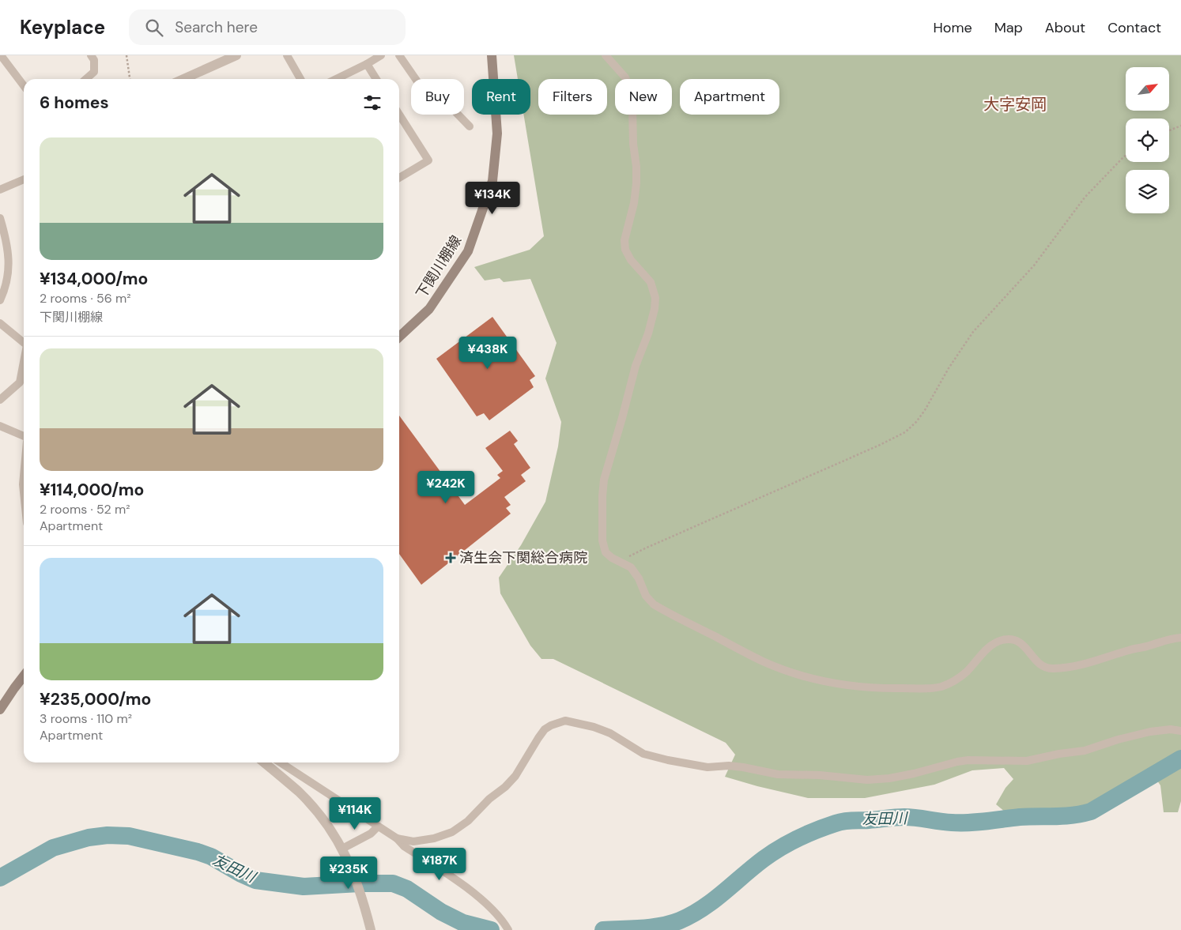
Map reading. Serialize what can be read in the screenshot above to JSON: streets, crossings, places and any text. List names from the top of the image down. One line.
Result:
{"streets":{"main road":["下関川棚線"]},"districts":["大字安岡"],"water":["友田川"],"places":{"health":["済生会下関総合病院"]},"north":"top right","page":{"header":"Keyplace","search":"Search here","nav":["Home","Map","About","Contact"],"chip":["Buy","Rent","Filters","New","Apartment"],"heading":"6 homes","list":[{"name":"¥134,000/mo","note":"2 rooms · 56 m² · 下関川棚線"},{"name":"¥114,000/mo","note":"2 rooms · 52 m² · Apartment"},{"name":"¥235,000/mo","note":"3 rooms · 110 m² · Apartment"}],"price":["¥134K","¥438K","¥242K","¥114K","¥187K","¥235K"]}}
